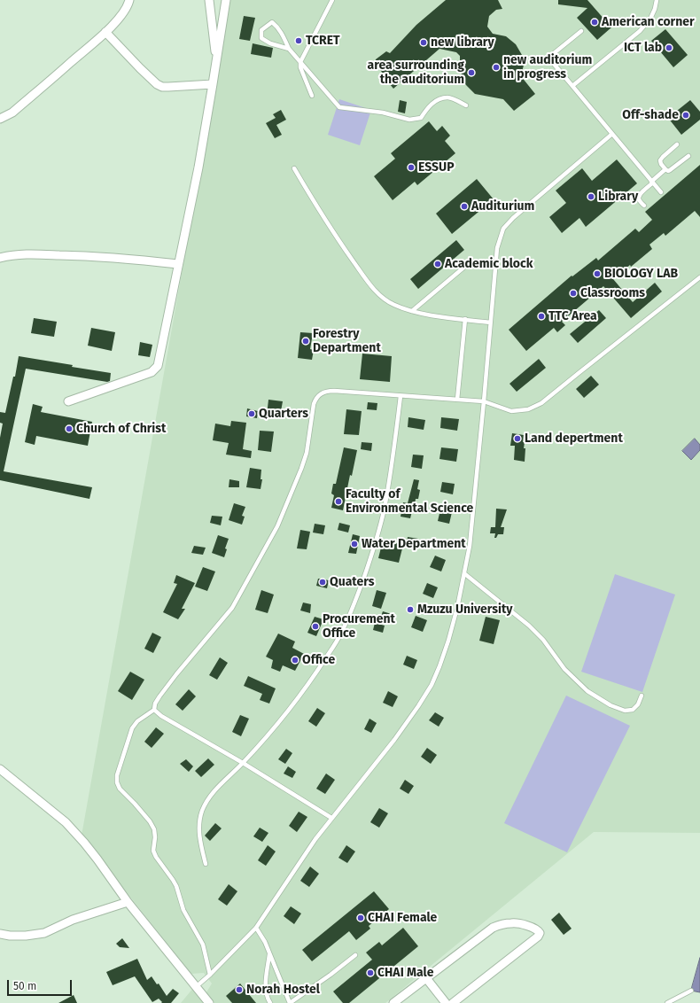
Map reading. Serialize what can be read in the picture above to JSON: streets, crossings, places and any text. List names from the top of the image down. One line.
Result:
{"places":["American corner","TCRET","new library","ICT lab","new auditorium in progress","area surrounding the auditorium","Off-shade","ESSUP","Library","Auditurium","Academic block","BIOLOGY LAB","Classrooms","TTC Area","Forestry Department","Quarters","Church of Christ","Land depertment","Faculty of Environmental Science","Water Department","Quaters","Mzuzu University","Procurement Office","Office","CHAI Female","CHAI Male","Norah Hostel"],"scale_bar":"50 m"}
